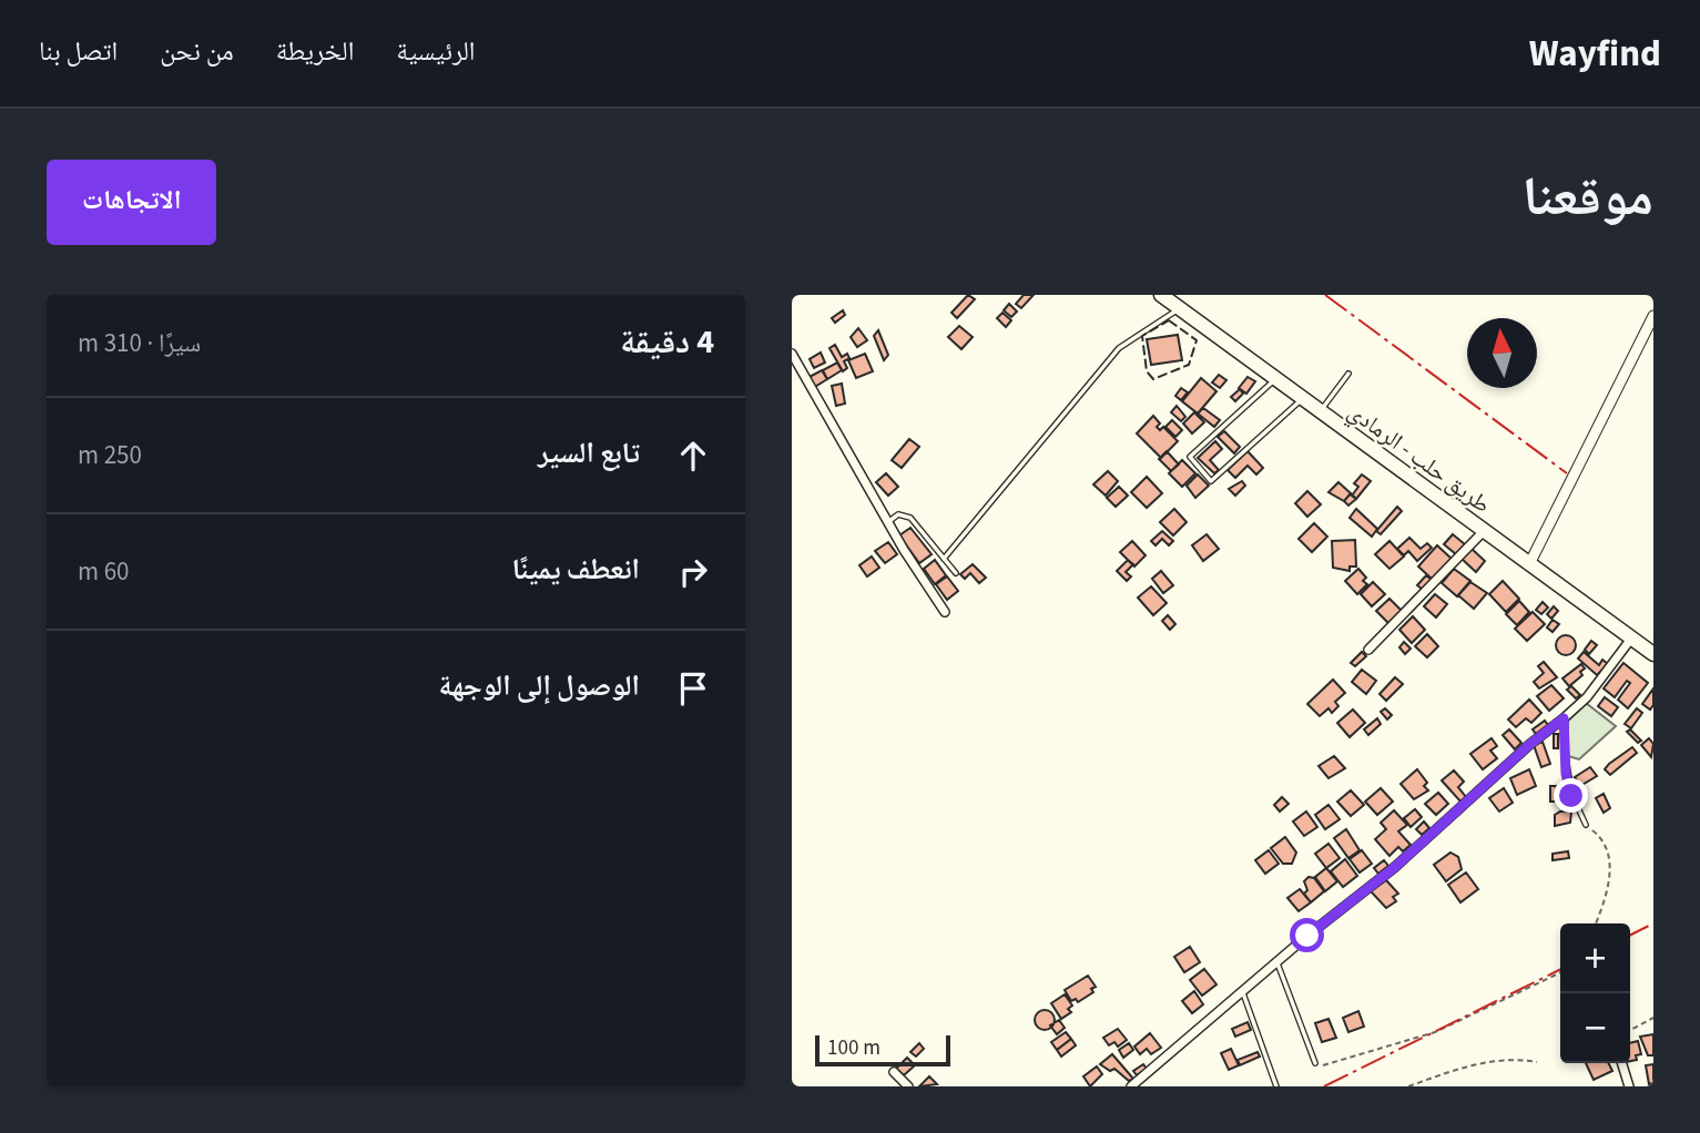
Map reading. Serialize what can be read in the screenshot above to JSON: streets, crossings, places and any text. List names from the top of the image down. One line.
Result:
{"streets":{"highway":["طريق حلب - الرمادي"]},"scale_bar":"100 m","north":"top","page":{"header":"Wayfind","nav":["الرئيسية","الخريطة","من نحن","اتصل بنا"],"title":"موقعنا","buttons":"الاتجاهات","heading":["4 دقيقة","سيرًا · 310 m"],"list":[["تابع السير","250 m"],["انعطف يمينًا","60 m"],"الوصول إلى الوجهة"],"map_buttons":["+","−"],"scale":"100 m"}}
